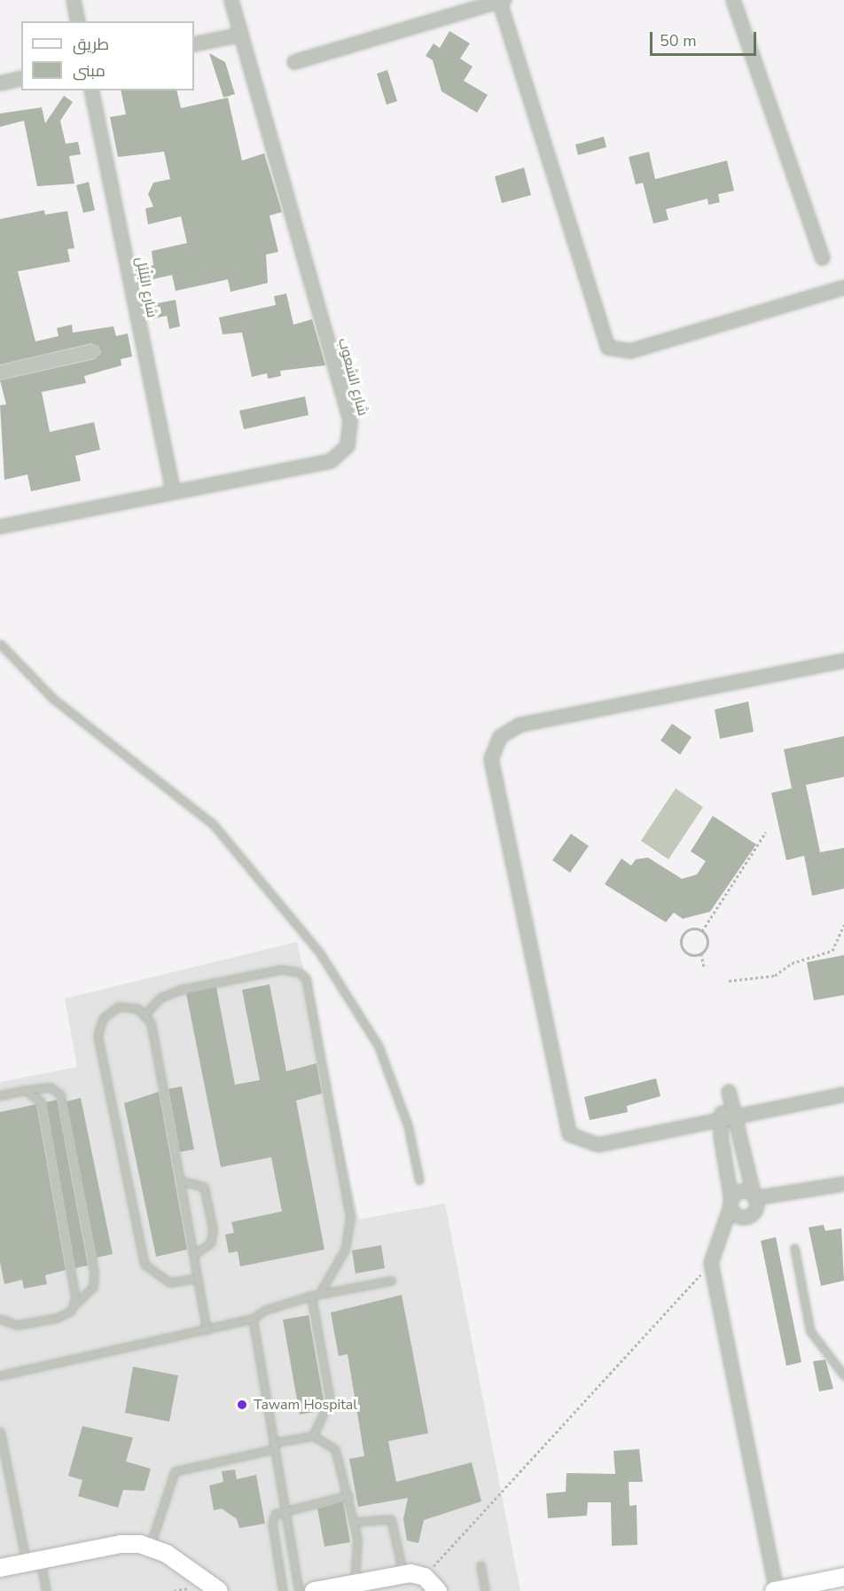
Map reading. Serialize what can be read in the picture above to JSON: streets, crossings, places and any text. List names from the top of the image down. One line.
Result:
{"streets":{"street":["شارع البُلْبُل","شارع الشعوب"]},"crossings":[["شارع البُلْبُل","شارع الشعوب"]],"places":["Tawam Hospital"],"legend":["طريق","مبنى"],"scale_bar":"50 m"}
